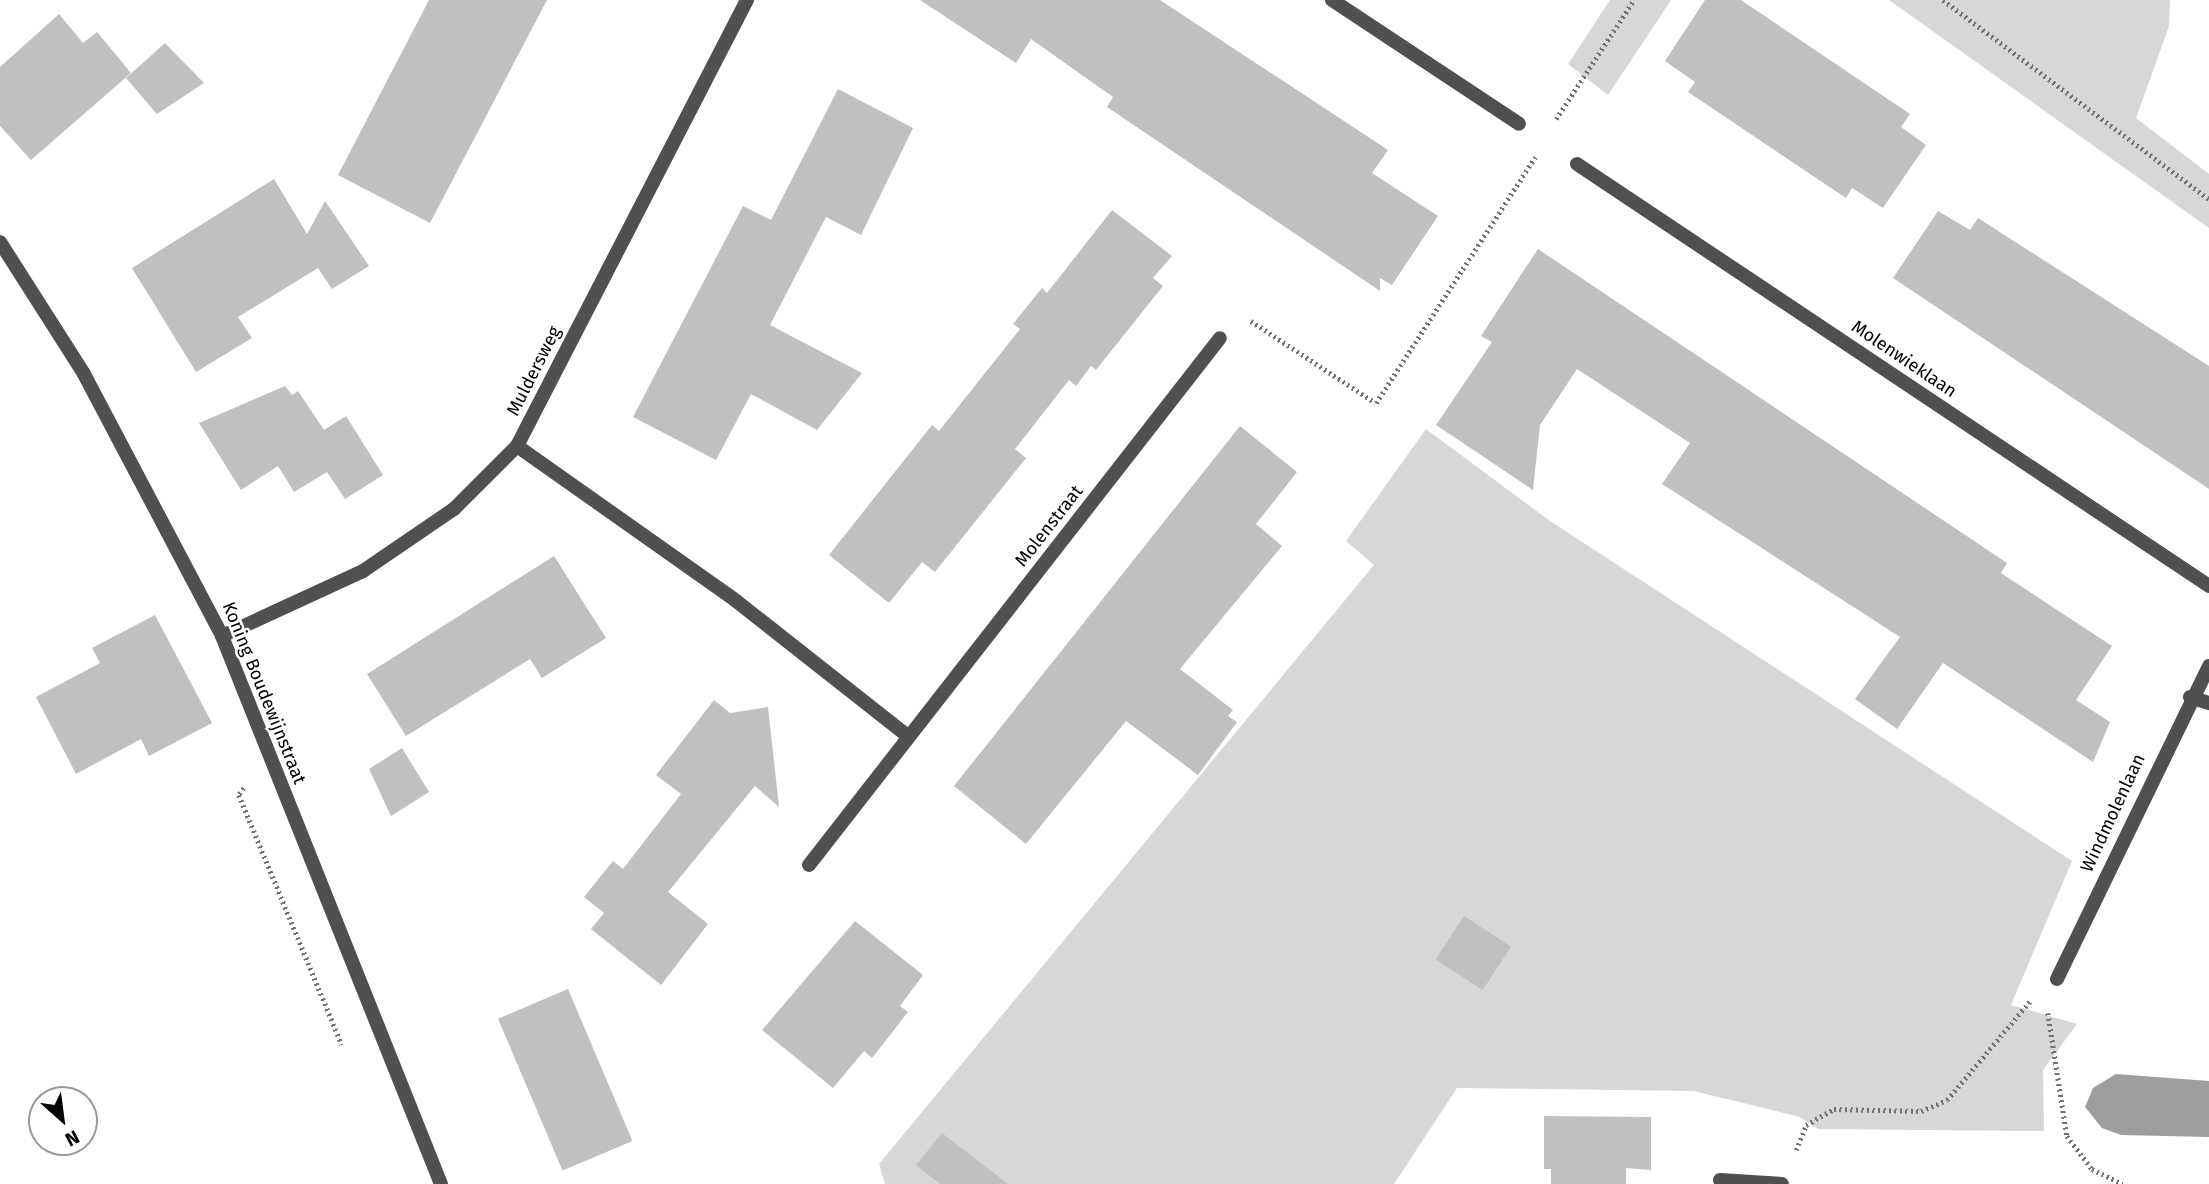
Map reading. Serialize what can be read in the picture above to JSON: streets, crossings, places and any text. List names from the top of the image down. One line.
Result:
{"streets":{"street":["Molenwieklaan","Muldersweg","Molenstraat","Koning Boudewijnstraat","Windmolenlaan"]},"crossings":[["Muldersweg","Koning Boudewijnstraat"]],"north":"bottom right"}
